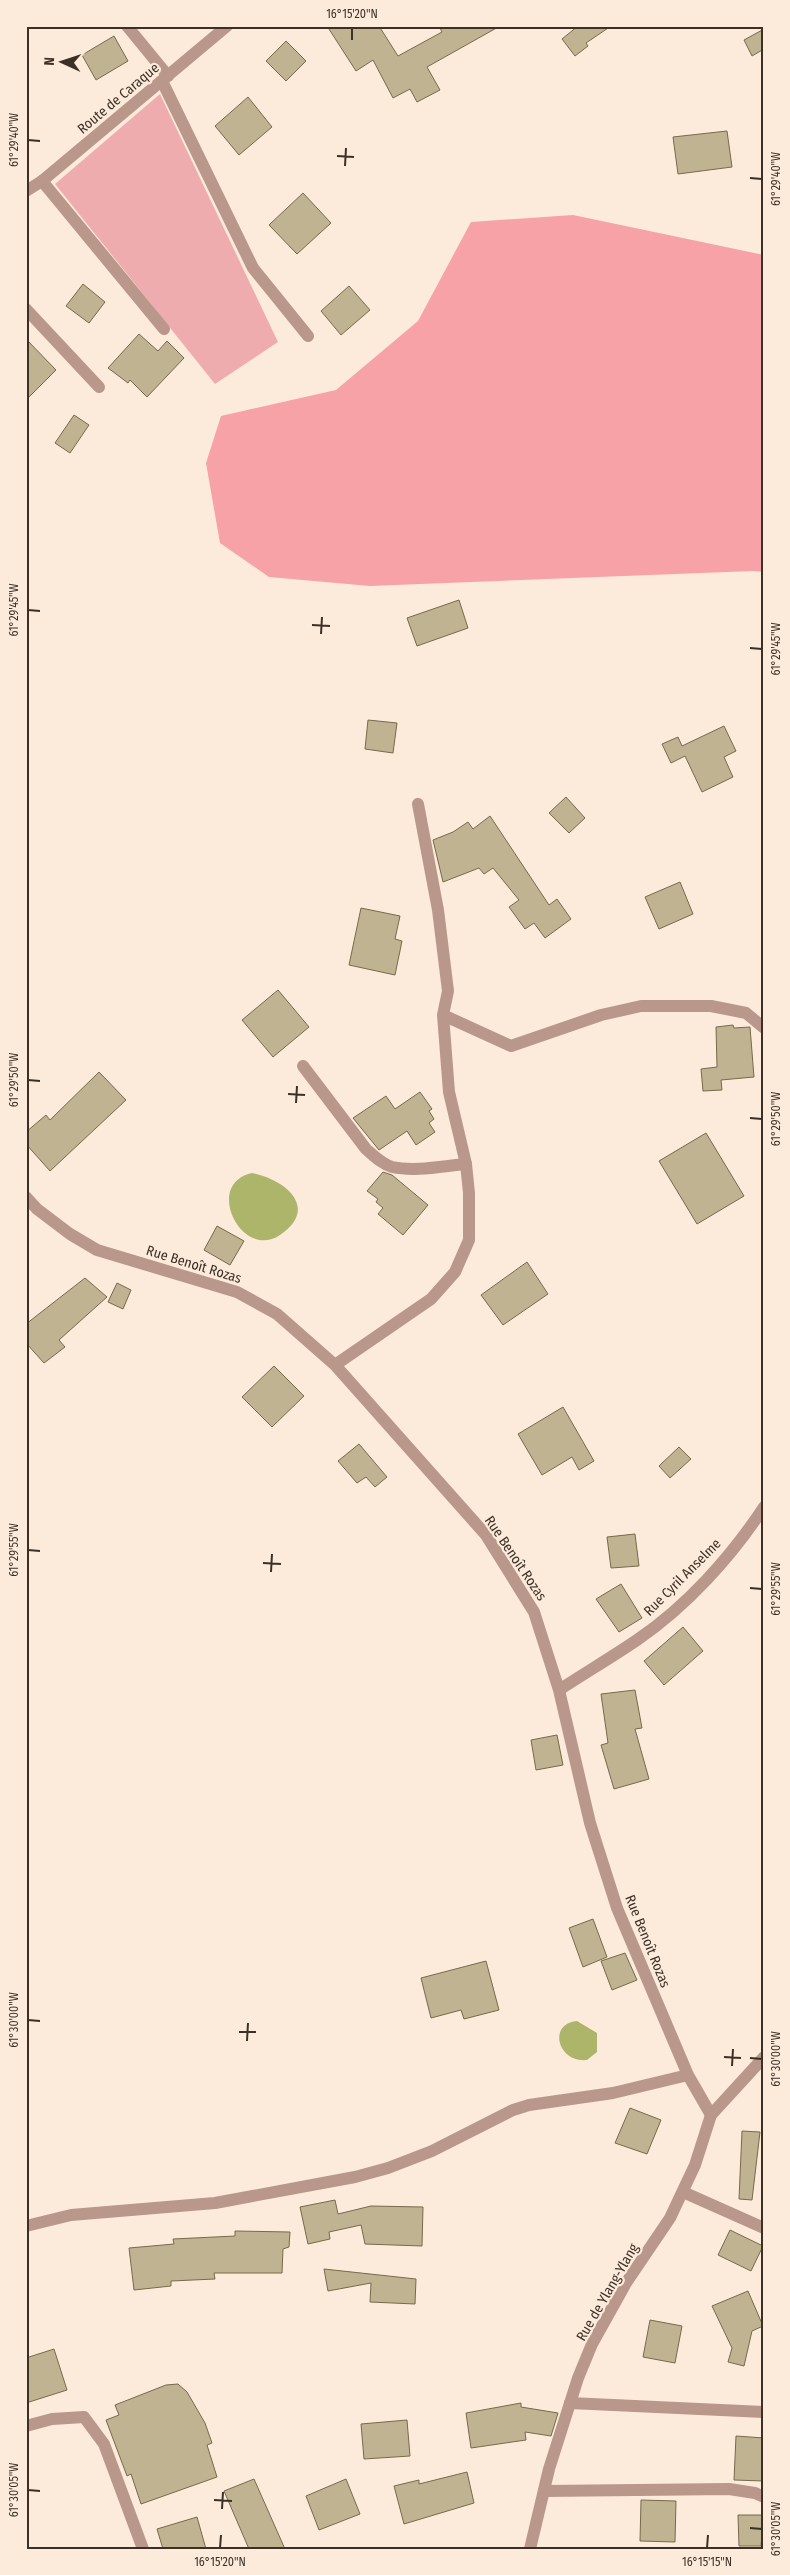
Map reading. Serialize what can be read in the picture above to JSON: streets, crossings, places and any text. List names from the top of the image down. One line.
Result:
{"streets":{"street":["Route de Caraque","Rue Benoît Rozas","Rue Cyril Anselme","Rue de Ylang-Ylang"]},"crossings":[["Rue Benoît Rozas","Rue Cyril Anselme"],["Rue Benoît Rozas","Rue de Ylang-Ylang"]],"north":"left","coordinates":["16°15'20\"N","61°29'40\"W","61°29'45\"W","61°29'50\"W","61°29'55\"W","61°30'00\"W","61°30'05\"W","16°15'15\"N"]}
